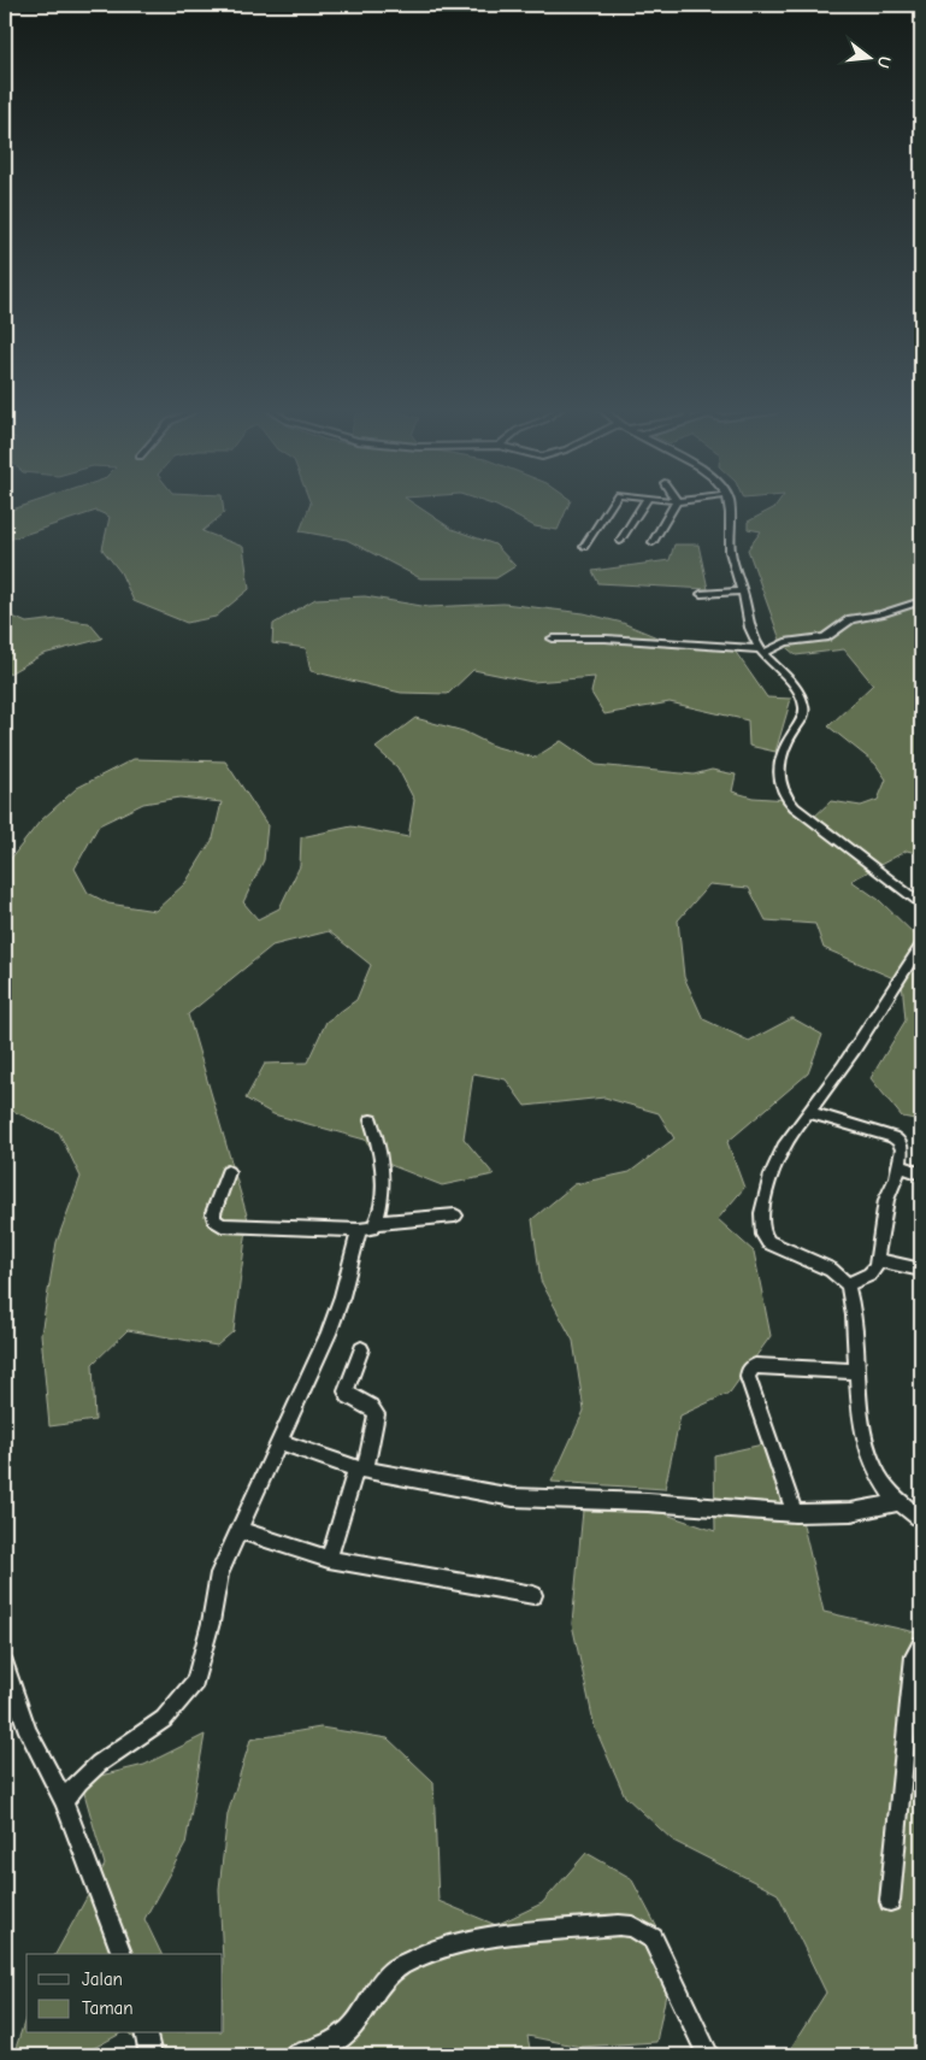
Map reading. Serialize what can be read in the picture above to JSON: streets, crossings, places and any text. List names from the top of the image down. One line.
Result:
{"legend":["Jalan","Taman"],"north":"right"}
